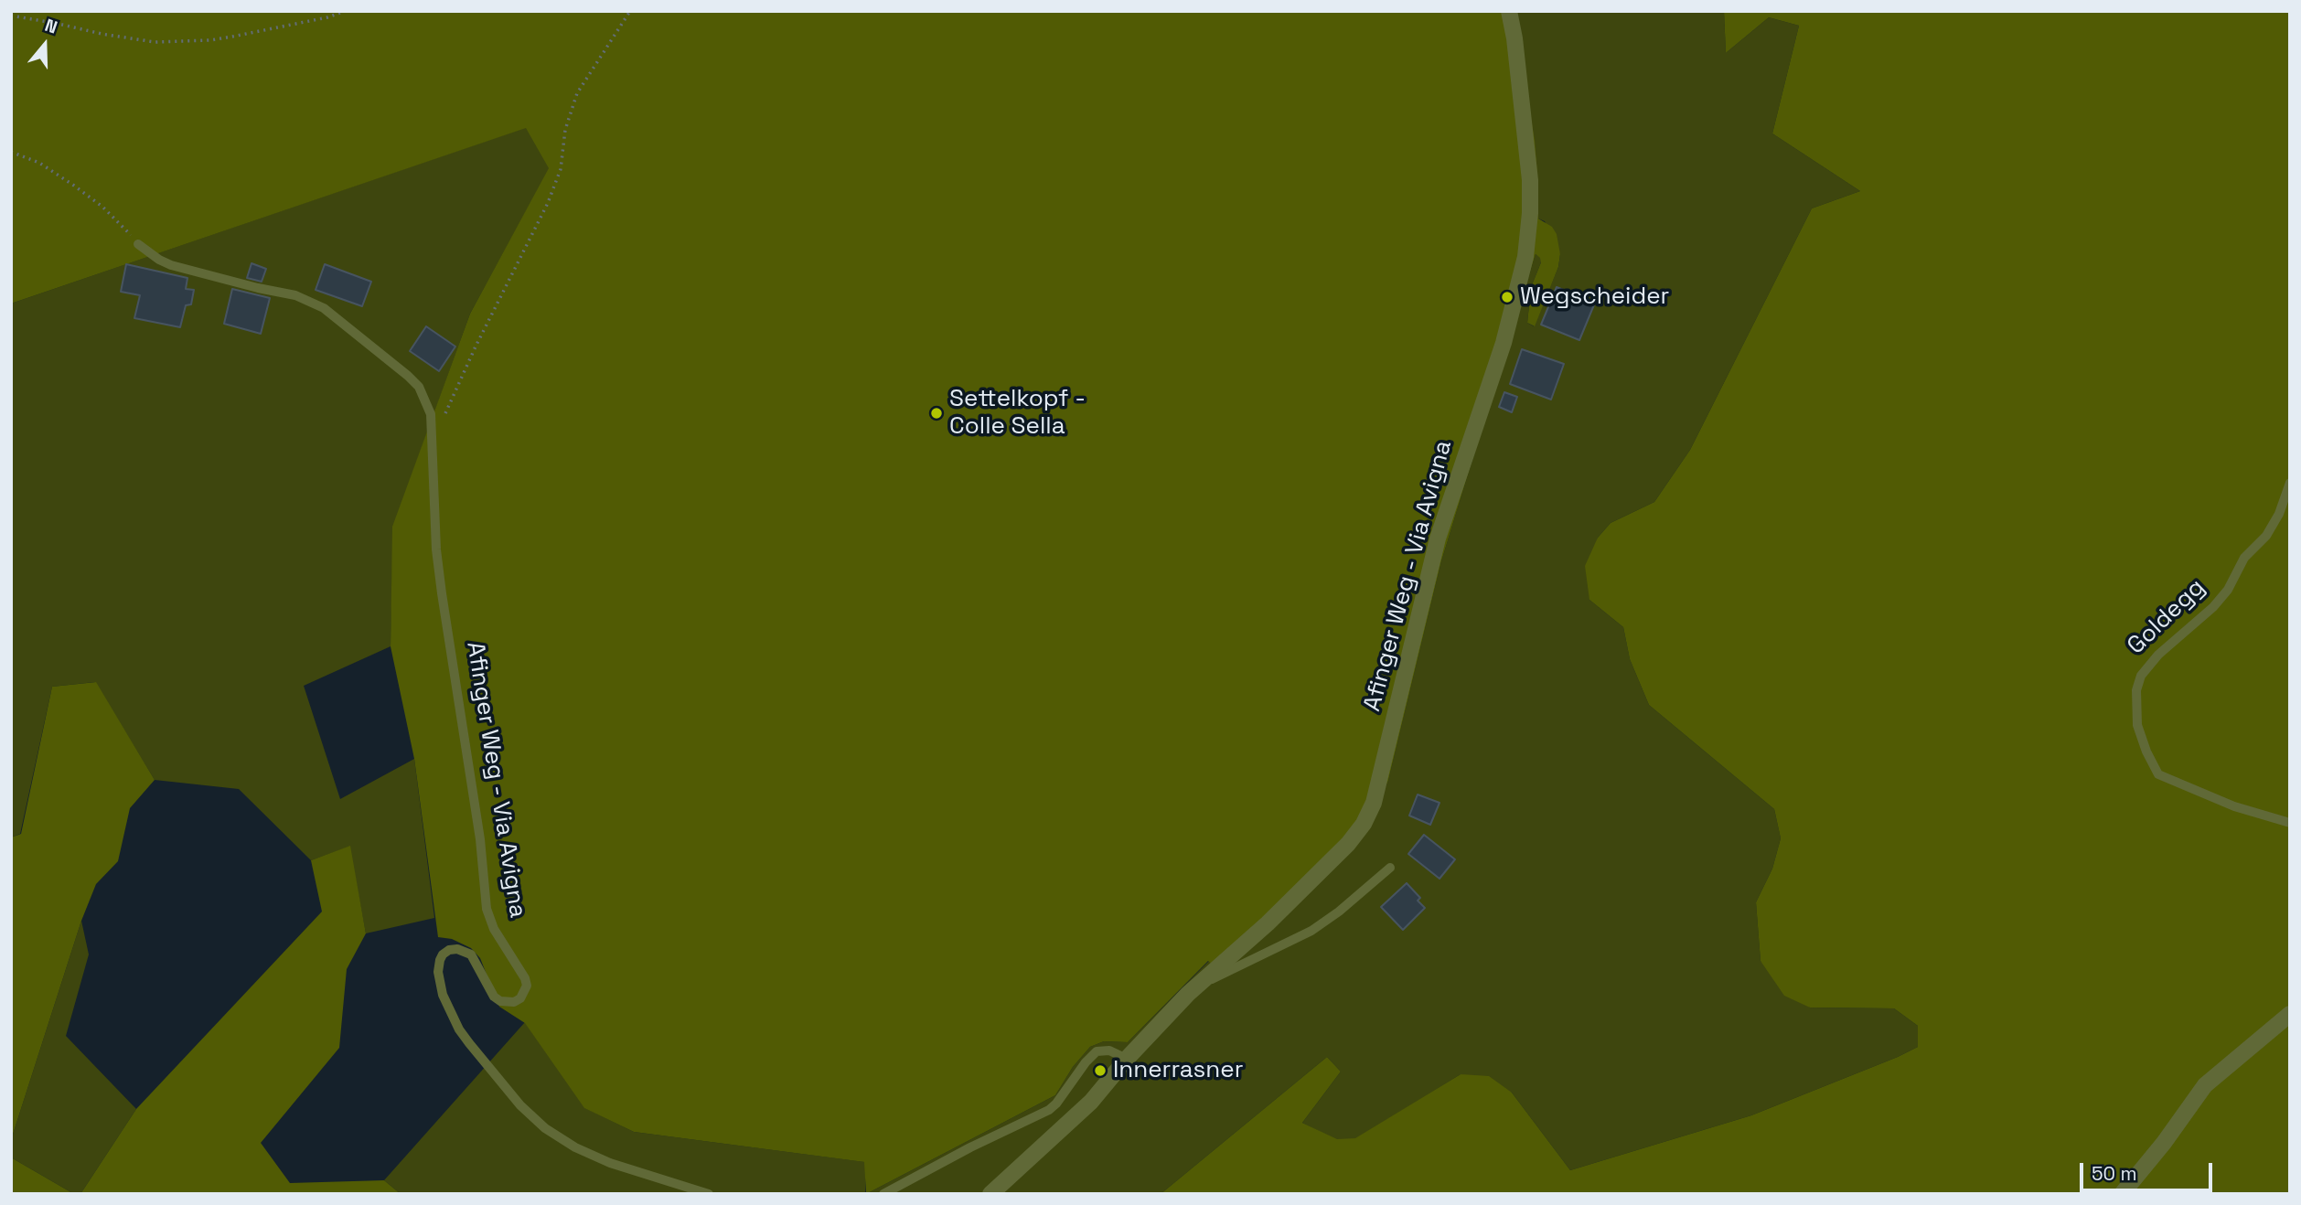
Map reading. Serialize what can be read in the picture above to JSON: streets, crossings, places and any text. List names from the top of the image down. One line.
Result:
{"streets":{"street":["Afinger Weg - Via Avigna"],"lane":["Goldegg"]},"places":["Wegscheider","Settelkopf - Colle Sella","Innerrasner"],"scale_bar":"50 m","north":"top"}
